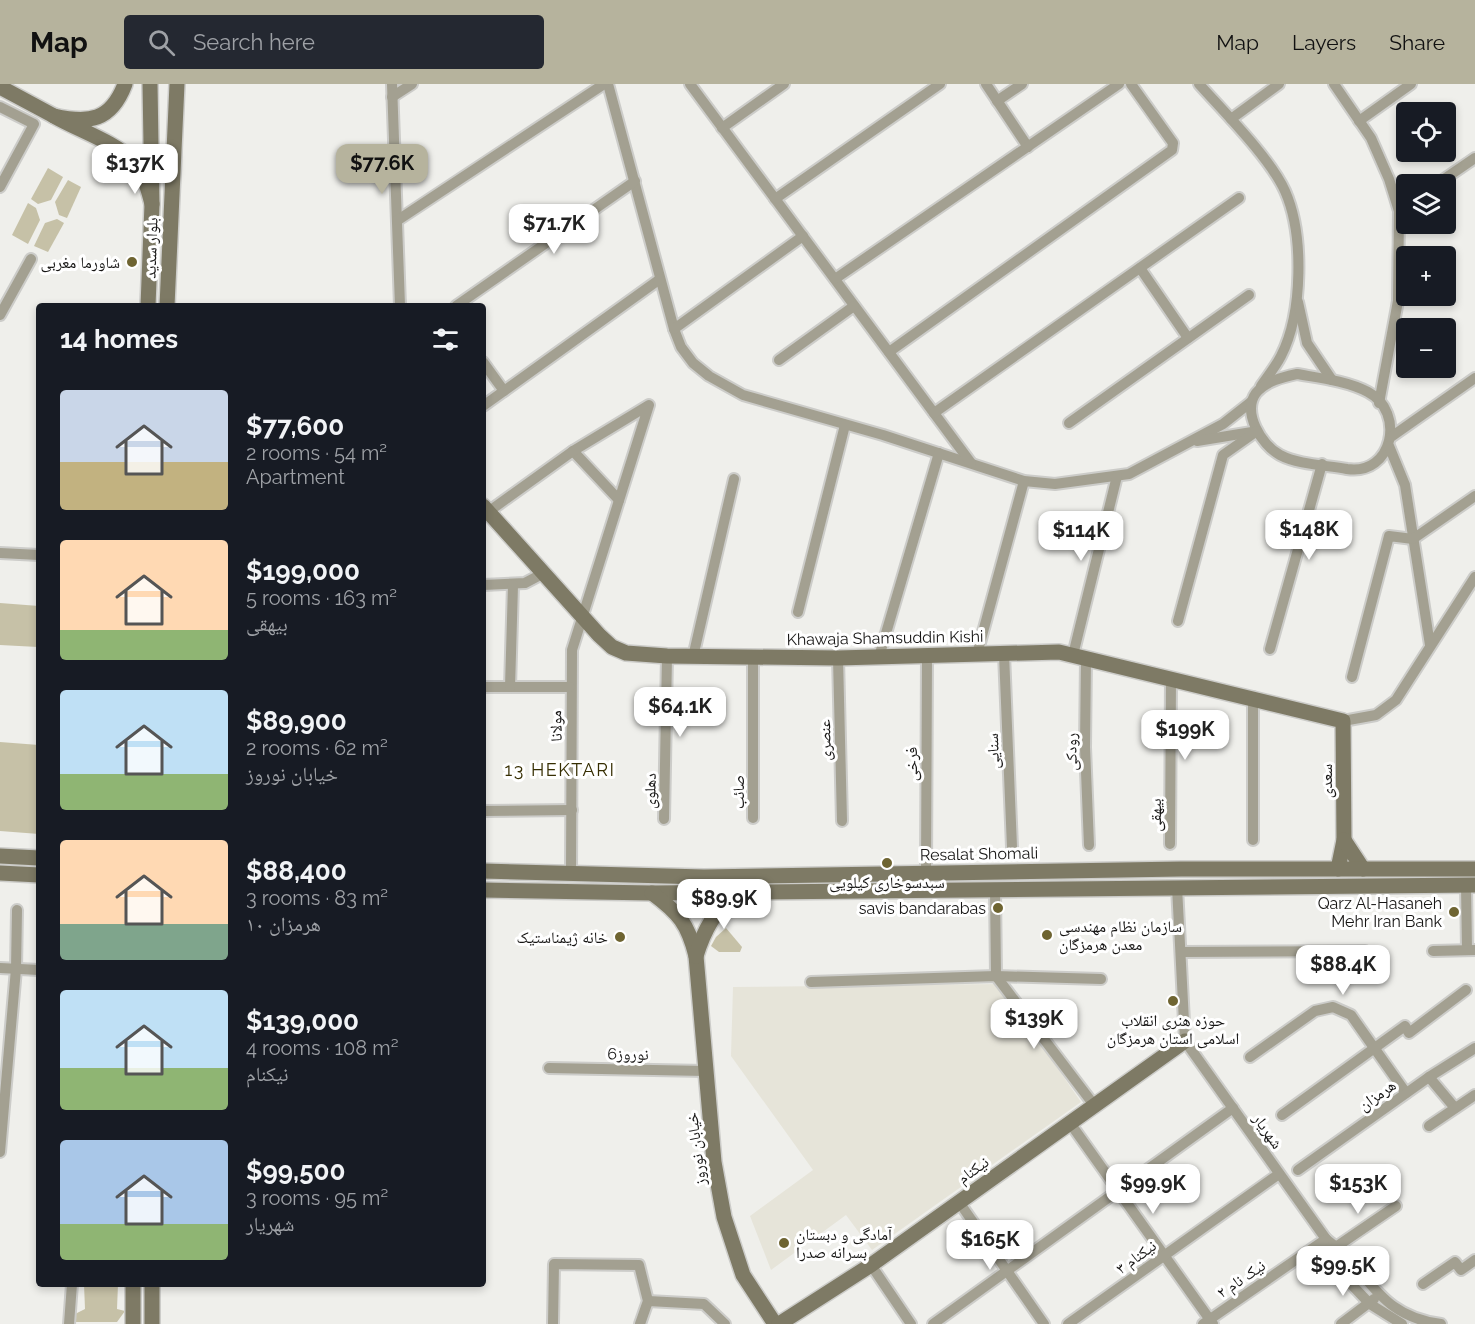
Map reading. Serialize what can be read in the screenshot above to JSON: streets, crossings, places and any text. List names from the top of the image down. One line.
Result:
{"streets":{"main road":["بلوار سدید","Khawaja Shamsuddin Kishi","سعدی","Resalat Shomali","خیابان نوروز","نیکنام"],"street":["مولانا","عنصری","سنایی","رودکی","فرخی","دهلوی","صائب","بیهقی","نوروز6","هرمزان","شهریار","نیکنام ۳","نیک نام ۲"]},"crossings":[["Khawaja Shamsuddin Kishi","مولانا"],["Khawaja Shamsuddin Kishi","عنصری"],["Khawaja Shamsuddin Kishi","سنایی"],["Khawaja Shamsuddin Kishi","رودکی"],["Khawaja Shamsuddin Kishi","فرخی"],["Khawaja Shamsuddin Kishi","سعدی"],["Khawaja Shamsuddin Kishi","دهلوی"],["Khawaja Shamsuddin Kishi","صائب"],["Khawaja Shamsuddin Kishi","بیهقی"],["مولانا","Resalat Shomali"],["فرخی","Resalat Shomali"],["سعدی","Resalat Shomali"],["نوروز6","خیابان نوروز"],["شهریار","نیکنام"],["شهریار","نیکنام ۳"],["شهریار","نیک نام ۲"],["خیابان نوروز","نیکنام"]],"districts":["13 HEKTARI"],"places":["شاورما مغربی","سبدسوخاری کیلویی","savis bandarabas","Qarz Al-Hasaneh Mehr Iran Bank","سازمان نظام مهندسی معدن هرمزگان","خانه ژیمناستیک","حوزه هنری انقلاب اسلامی استان هرمزگان","آمادگی و دبستان بسرانه صدرا"],"page":{"header":"Map","search":"Search here","nav":["Map","Layers","Share"],"map_buttons":["+","−"],"price":["$137K","$77.6K","$71.7K","$148K","$114K","$64.1K","$199K","$89.9K","$88.4K","$139K","$99.9K","$153K","$165K","$99.5K"],"heading":"14 homes","list":[{"name":"$77,600","note":"2 rooms · 54 m² · Apartment"},{"name":"$199,000","note":"5 rooms · 163 m² · بیهقی"},{"name":"$89,900","note":"2 rooms · 62 m² · خیابان نوروز"},{"name":"$88,400","note":"3 rooms · 83 m² · هرمزان ۱۰"},{"name":"$139,000","note":"4 rooms · 108 m² · نیکنام"},{"name":"$99,500","note":"3 rooms · 95 m² · شهریار"}]}}
